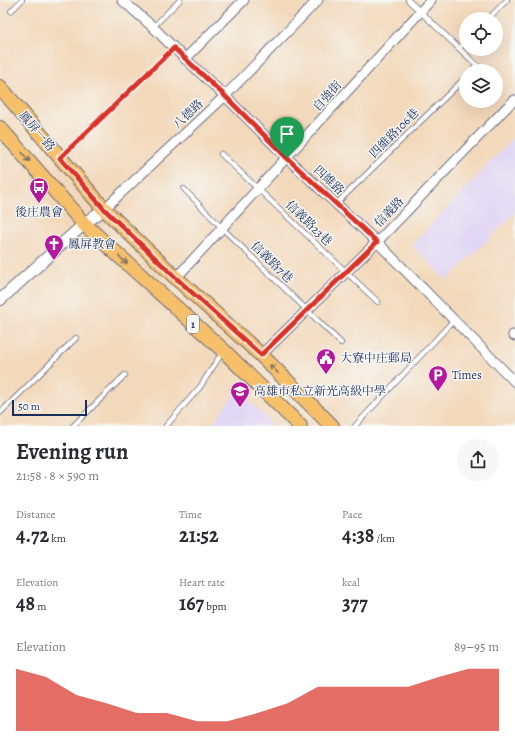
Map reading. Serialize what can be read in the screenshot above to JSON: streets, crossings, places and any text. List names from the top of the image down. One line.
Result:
{"streets":{"main road":["鳳屏一路","1"],"street":["自強街","八德路","四維路","信義路"],"lane":["四維路106巷","信義路23巷","信義路7巷"]},"crossings":[["自強街","鳳屏一路"],["自強街","四維路"],["自強街","信義路23巷"],["自強街","信義路7巷"],["八德路","鳳屏一路"],["八德路","四維路"],["鳳屏一路","信義路"],["四維路106巷","四維路"],["四維路","信義路"],["信義路","信義路23巷"],["信義路","信義路7巷"]],"places":{"bus stop":["後庄農會"],"church":["鳳屏教會"],"public building":["大寮中庄郵局"],"parking":["Times"],"school or university":["高雄市私立新光高級中學"]},"scale_bar":"50 m","page":{"scale":"50 m","heading":["Evening run","21:58 · 8 × 590 m"],"stats":[["Distance","4.72 km"],["Time","21:52"],["Pace","4:38 /km"],["Elevation","48 m"],["Heart rate","167 bpm"],["kcal","377"]],"chart":["Elevation","89–95 m"]}}
